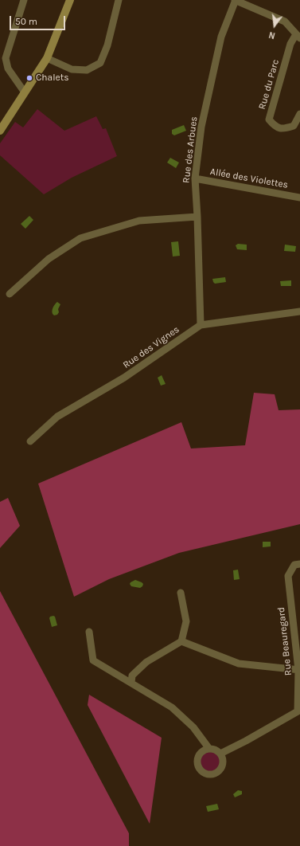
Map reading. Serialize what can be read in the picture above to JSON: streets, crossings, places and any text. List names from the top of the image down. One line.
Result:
{"streets":{"street":["Rue du Parc","Rue des Arbues","Allée des Violettes","Rue des Vignes","Rue Beauregard"]},"crossings":[["Rue du Parc","Rue des Arbues"],["Rue des Arbues","Allée des Violettes"],["Rue des Arbues","Rue des Vignes"]],"places":["Chalets"],"scale_bar":"50 m","north":"bottom"}
